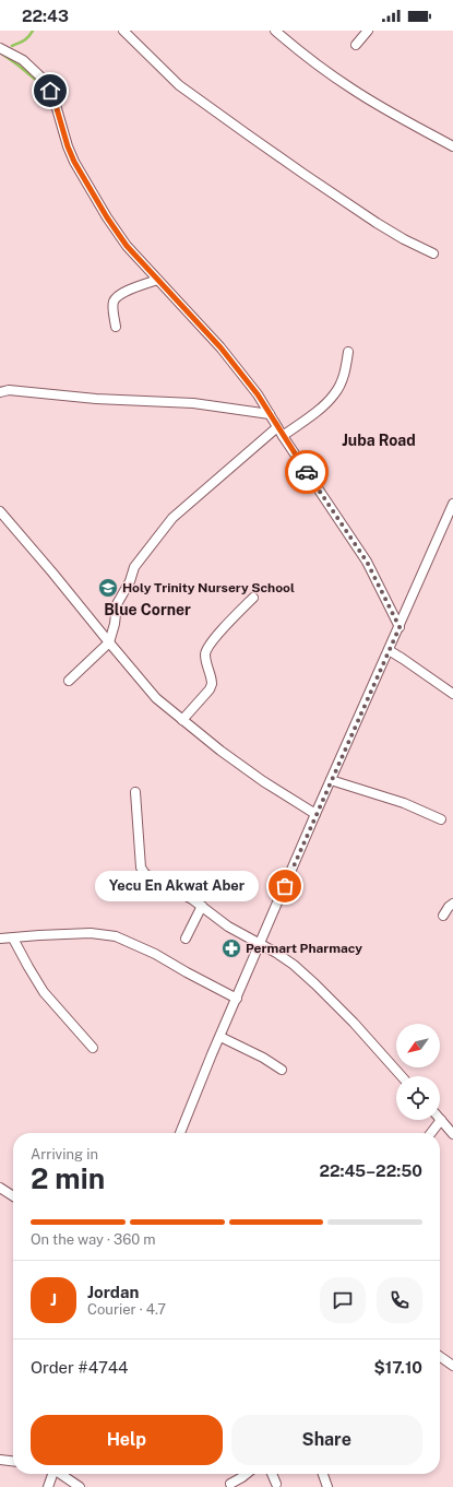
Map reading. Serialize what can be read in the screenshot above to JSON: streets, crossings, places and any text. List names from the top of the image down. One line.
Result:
{"districts":["Juba Road","Blue Corner"],"places":{"school or university":["Holy Trinity Nursery School"],"other":["Yecu En Akwat Aber"],"pharmacy":["Permart Pharmacy"]},"north":"bottom left","page":{"status":"22:43","bubble":"Yecu En Akwat Aber","heading":["2 min","Arriving in","22:45–22:50"],"panel":["Jordan","Courier · 4.7","Order #4744","$17.10"],"bar":"On the way · 360 m","round":"J","buttons":["Help","Share"]}}
